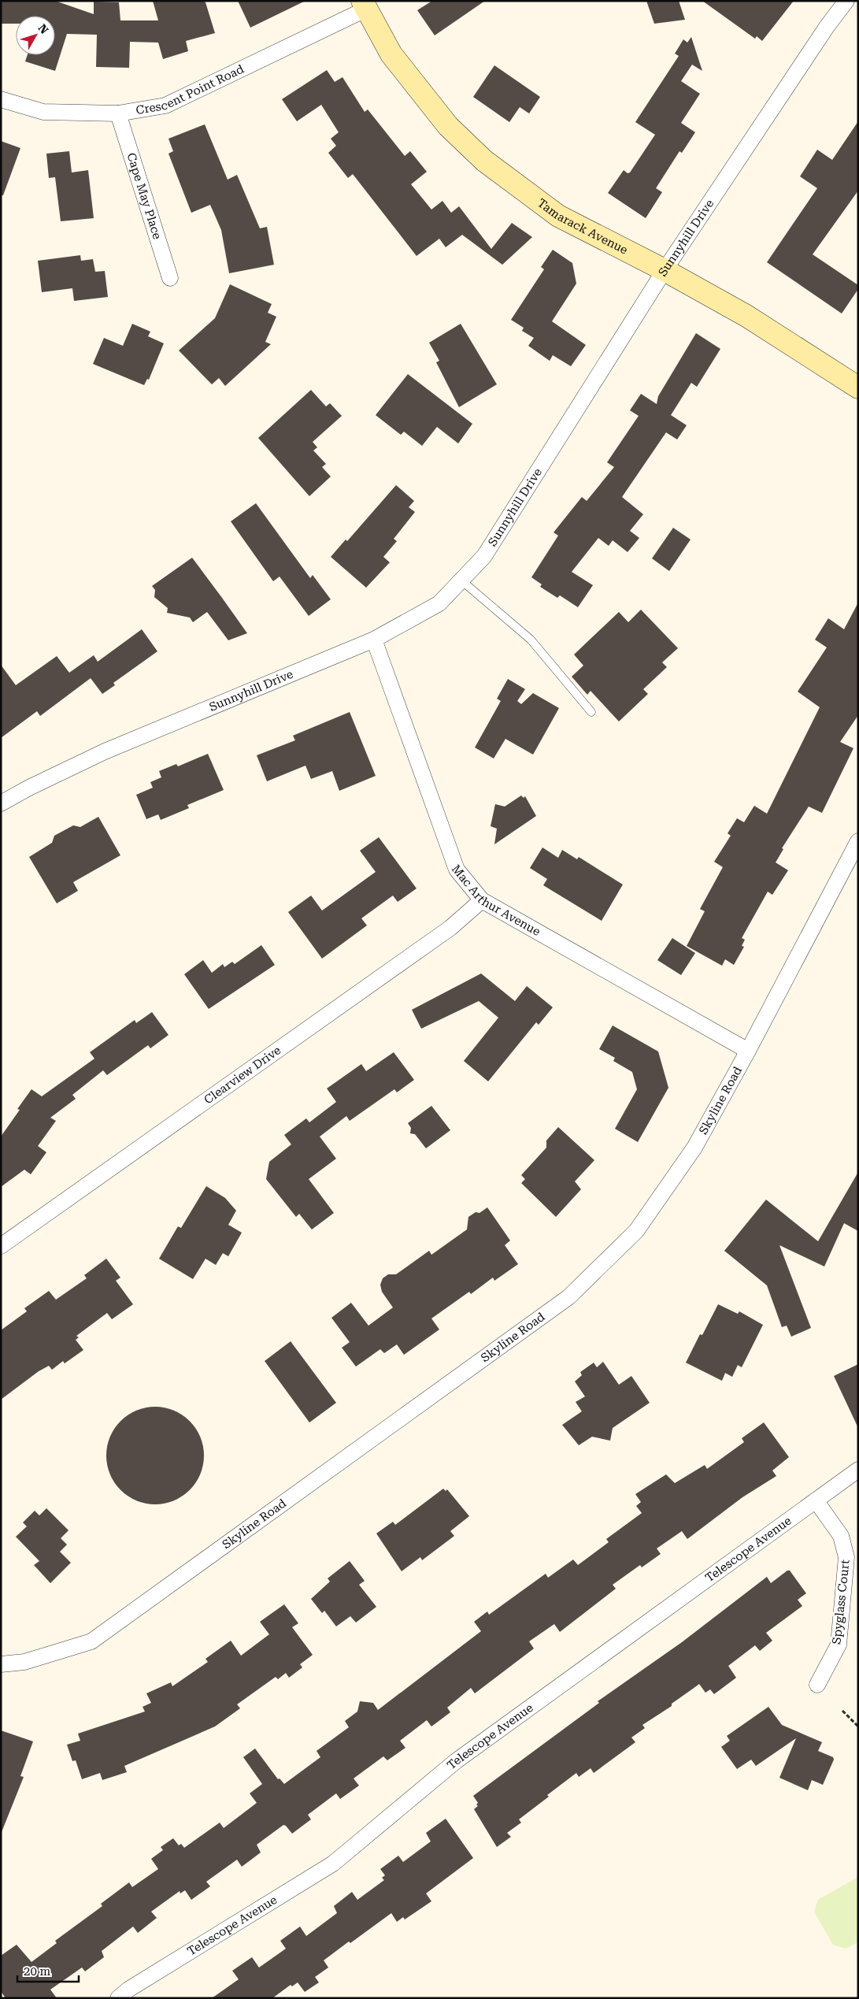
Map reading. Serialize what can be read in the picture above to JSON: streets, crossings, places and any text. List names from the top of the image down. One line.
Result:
{"streets":{"main road":["Tamarack Avenue"],"street":["Crescent Point Road","Cape May Place","Sunnyhill Drive","Mac Arthur Avenue","Clearview Drive","Skyline Road","Telescope Avenue","Spyglass Court"]},"crossings":[["Crescent Point Road","Cape May Place"],["Crescent Point Road","Tamarack Avenue"],["Tamarack Avenue","Sunnyhill Drive"],["Sunnyhill Drive","Mac Arthur Avenue"],["Mac Arthur Avenue","Clearview Drive"],["Mac Arthur Avenue","Skyline Road"],["Telescope Avenue","Spyglass Court"]],"scale_bar":"20 m","north":"top right"}
